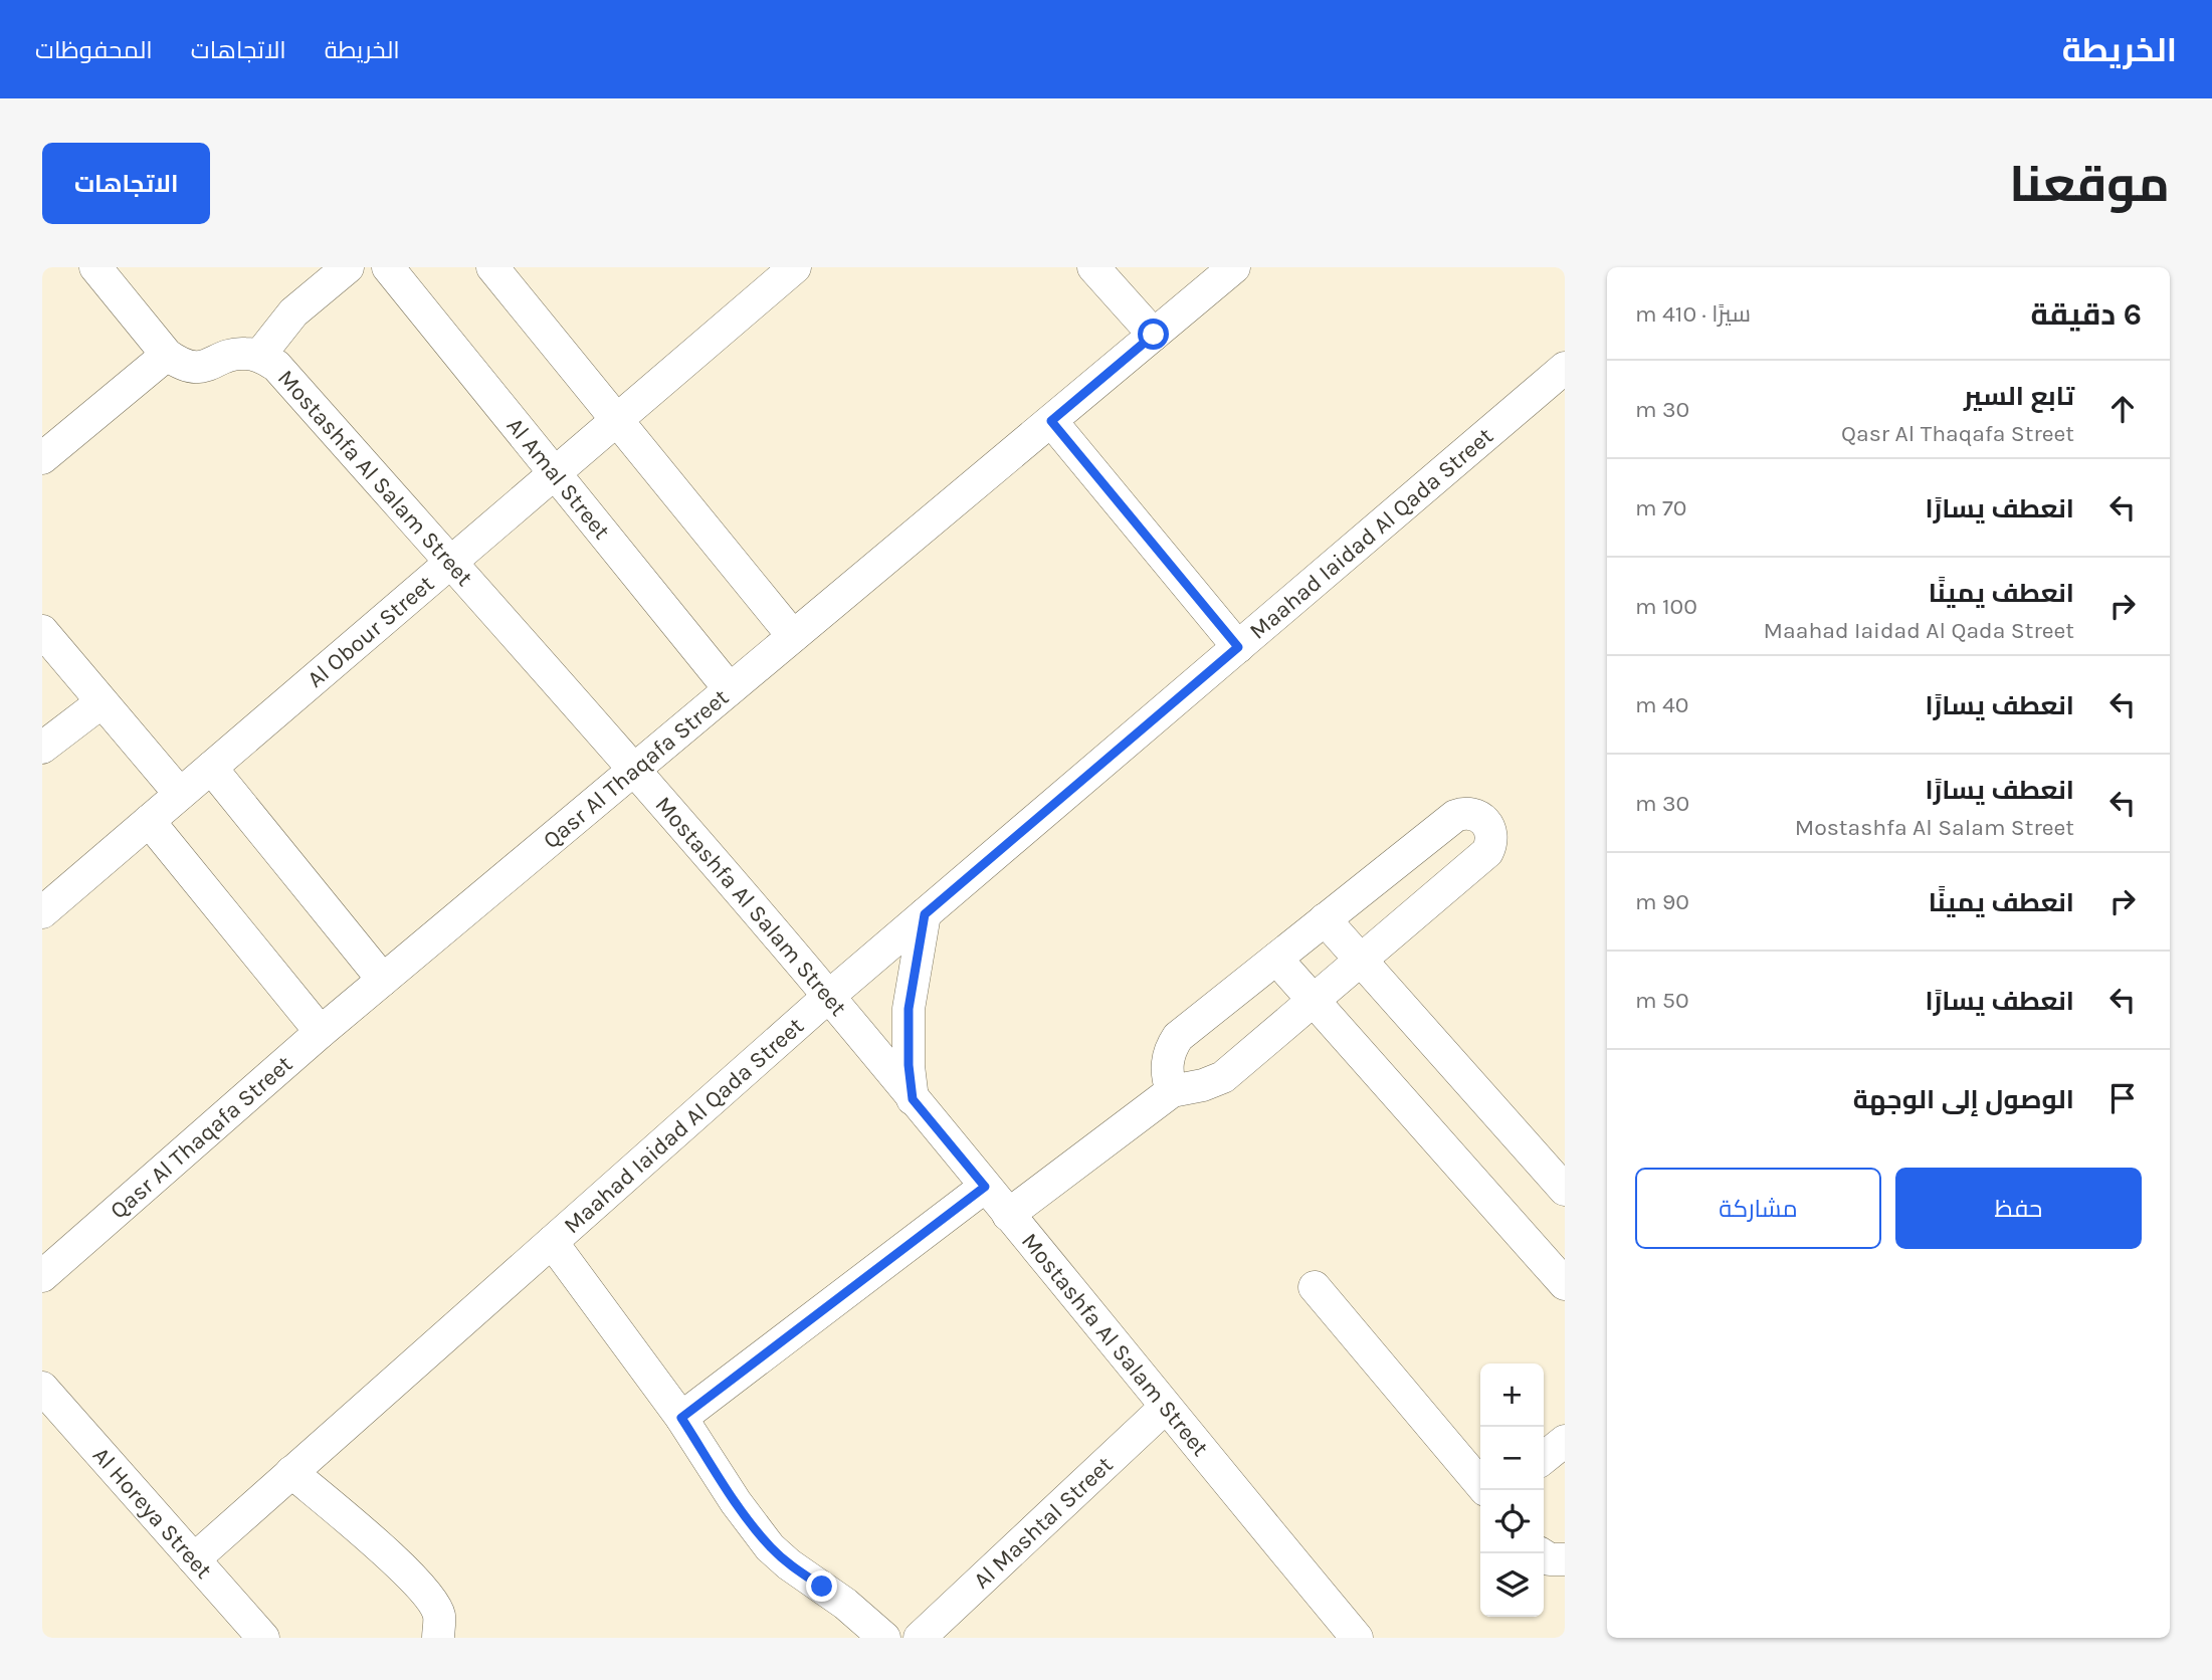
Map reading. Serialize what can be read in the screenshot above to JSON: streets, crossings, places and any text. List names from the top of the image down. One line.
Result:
{"streets":{"street":["Mostashfa Al Salam Street","Al Amal Street","Maahad Iaidad Al Qada Street","Al Obour Street","Qasr Al Thaqafa Street","Al Horeya Street","Al Mashtal Street"]},"crossings":[["Mostashfa Al Salam Street","Maahad Iaidad Al Qada Street"],["Mostashfa Al Salam Street","Al Obour Street"],["Mostashfa Al Salam Street","Qasr Al Thaqafa Street"],["Mostashfa Al Salam Street","Al Mashtal Street"],["Al Amal Street","Al Obour Street"],["Al Amal Street","Qasr Al Thaqafa Street"],["Maahad Iaidad Al Qada Street","Al Horeya Street"]],"page":{"header":"الخريطة","nav":["الخريطة","الاتجاهات","المحفوظات"],"title":"موقعنا","buttons":["الاتجاهات",["حفظ","مشاركة"]],"heading":["6 دقيقة","سيرًا · 410 m"],"list":[["تابع السير","Qasr Al Thaqafa Street","30 m"],["انعطف يسارًا","70 m"],["انعطف يمينًا","Maahad Iaidad Al Qada Street","100 m"],["انعطف يسارًا","40 m"],["انعطف يسارًا","Mostashfa Al Salam Street","30 m"],["انعطف يمينًا","90 m"],["انعطف يسارًا","50 m"],"الوصول إلى الوجهة"],"map_buttons":["+","−"]}}
